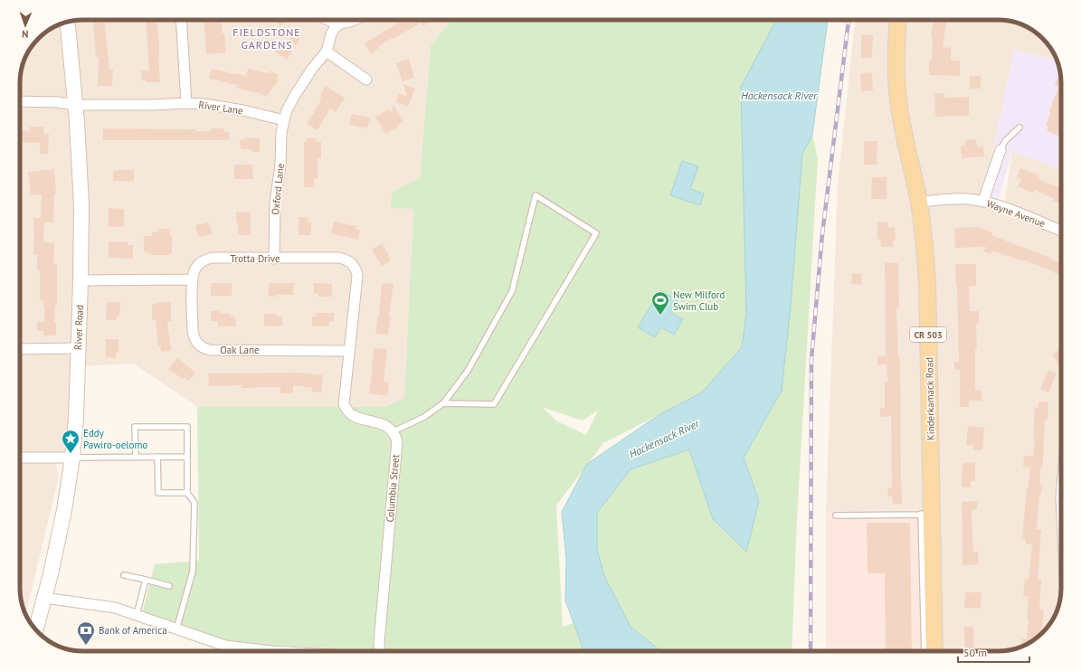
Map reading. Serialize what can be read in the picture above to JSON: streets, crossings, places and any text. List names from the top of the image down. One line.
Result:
{"streets":{"main road":["River Road","CR 503","Kinderkamack Road"],"street":["River Lane","Oxford Lane","Wayne Avenue","Trotta Drive","Oak Lane","Columbia Street"]},"crossings":[["River Lane","Oxford Lane"],["River Lane","River Road"],["Oxford Lane","Trotta Drive"],["Wayne Avenue","Kinderkamack Road"],["Trotta Drive","Oak Lane"]],"districts":["FIELDSTONE GARDENS"],"water":["Hackensack River"],"places":{"sports":["New Milford Swim Club"],"place":["Eddy Pawiro-oelomo"],"bank":["Bank of America"]},"scale_bar":"50 m","north":"bottom"}
